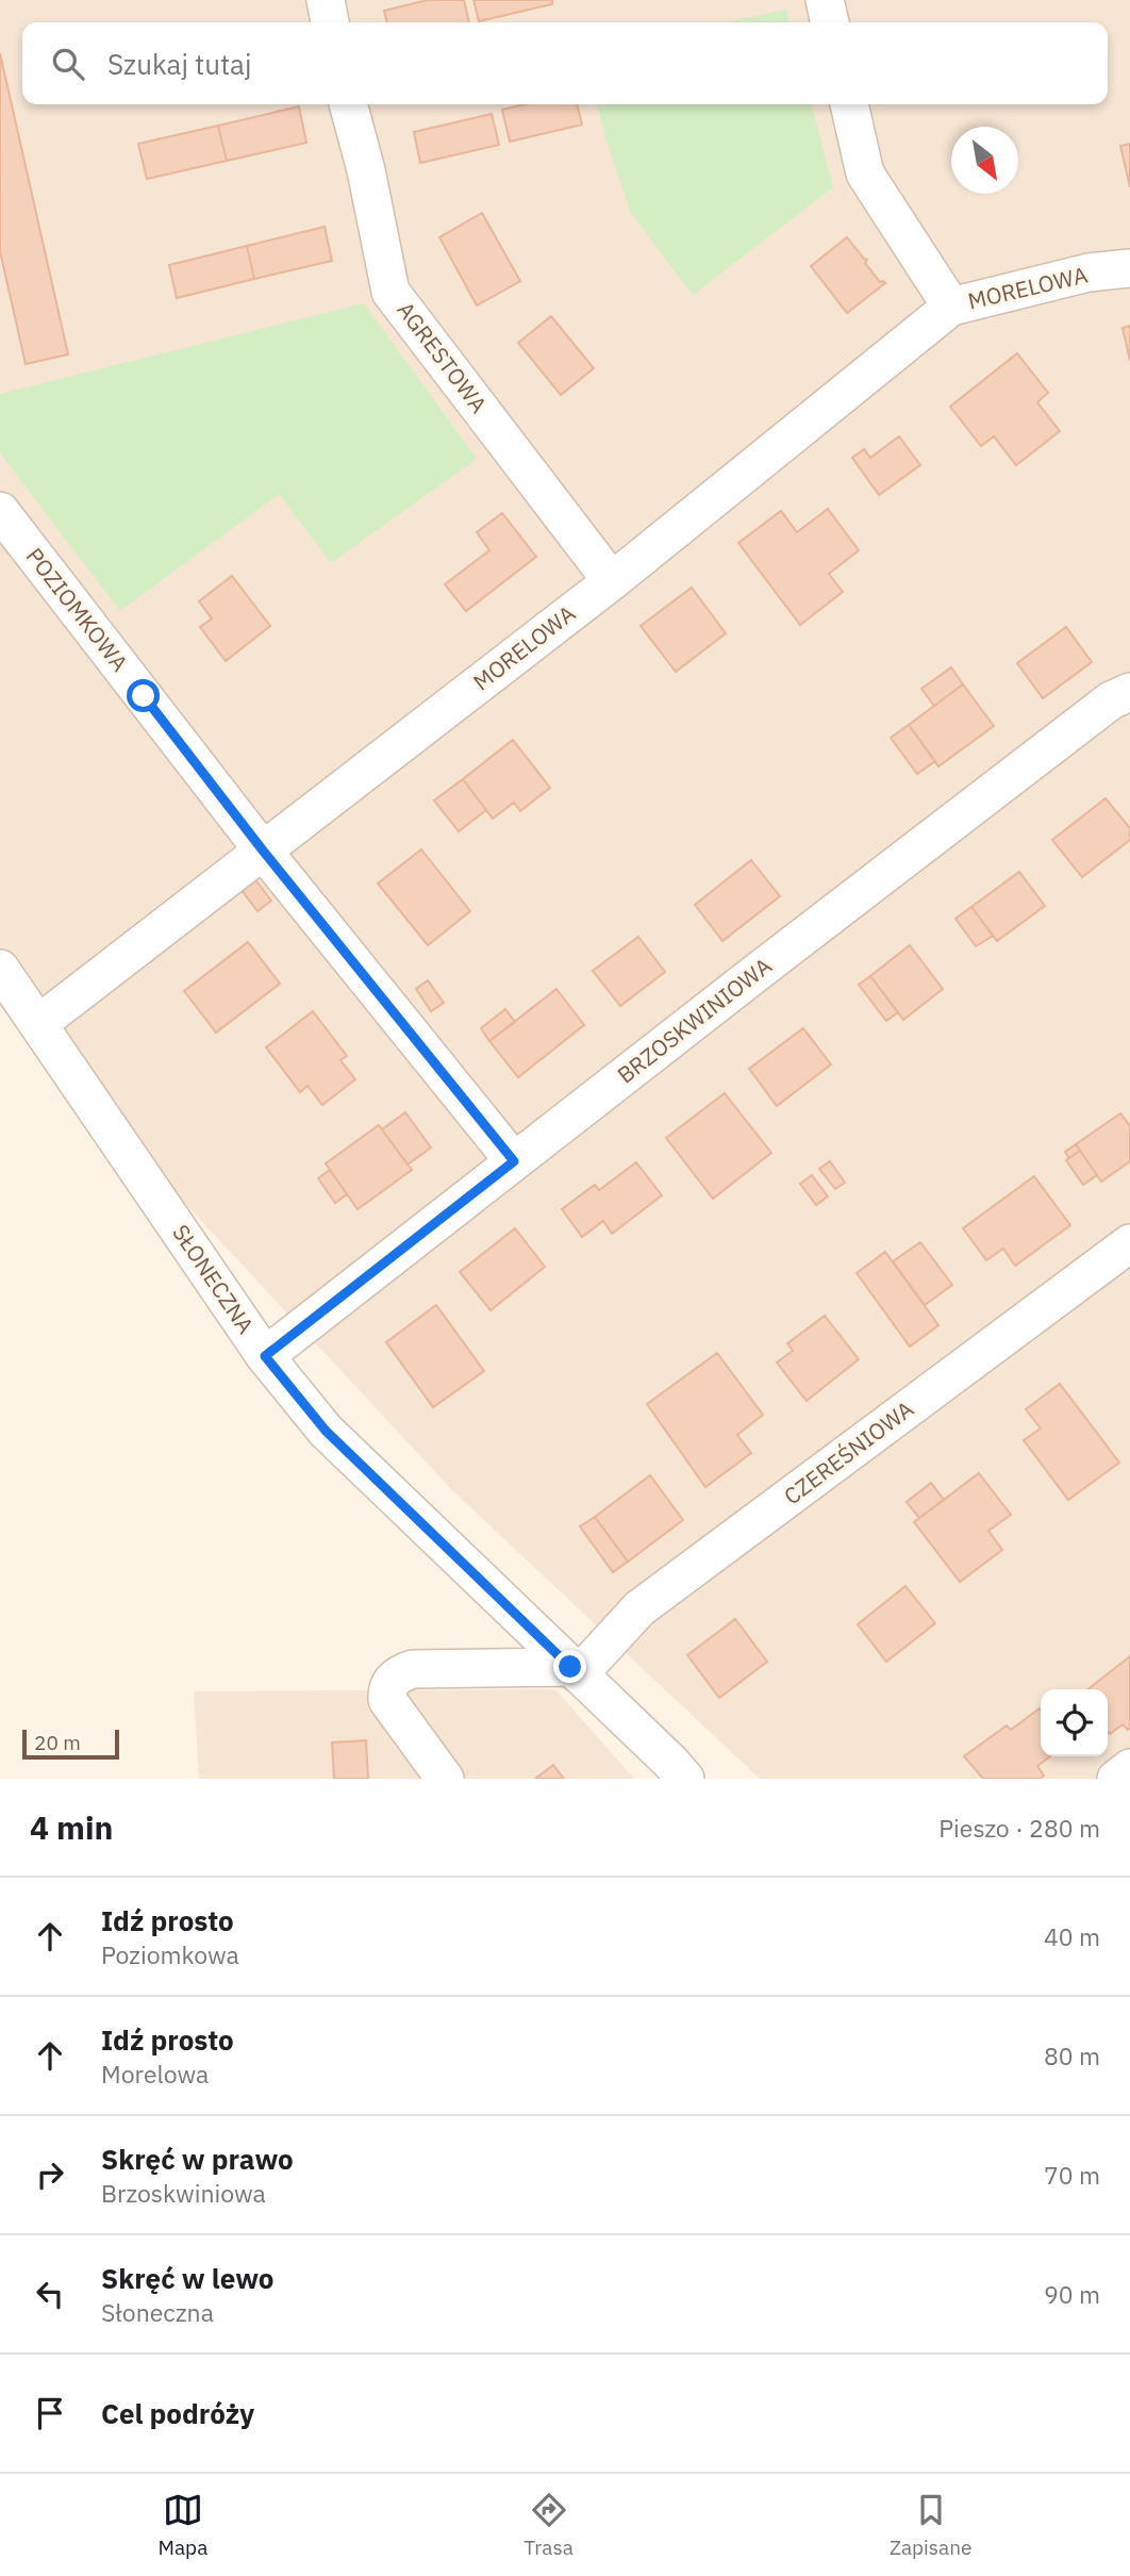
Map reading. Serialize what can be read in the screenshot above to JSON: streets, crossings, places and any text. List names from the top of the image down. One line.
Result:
{"streets":{"street":["MORELOWA","AGRESTOWA","POZIOMKOWA","BRZOSKWINIOWA","SŁONECZNA","CZEREŚNIOWA"]},"crossings":[["MORELOWA","AGRESTOWA"],["MORELOWA","POZIOMKOWA"],["MORELOWA","SŁONECZNA"],["BRZOSKWINIOWA","SŁONECZNA"],["SŁONECZNA","CZEREŚNIOWA"]],"scale_bar":"20 m","north":"bottom right","page":{"search":"Szukaj tutaj","scale":"20 m","heading":["4 min","Pieszo · 280 m"],"list":[["Idź prosto","Poziomkowa","40 m"],["Idź prosto","Morelowa","80 m"],["Skręć w prawo","Brzoskwiniowa","70 m"],["Skręć w lewo","Słoneczna","90 m"],"Cel podróży"],"nav":["Mapa","Trasa","Zapisane"]}}
